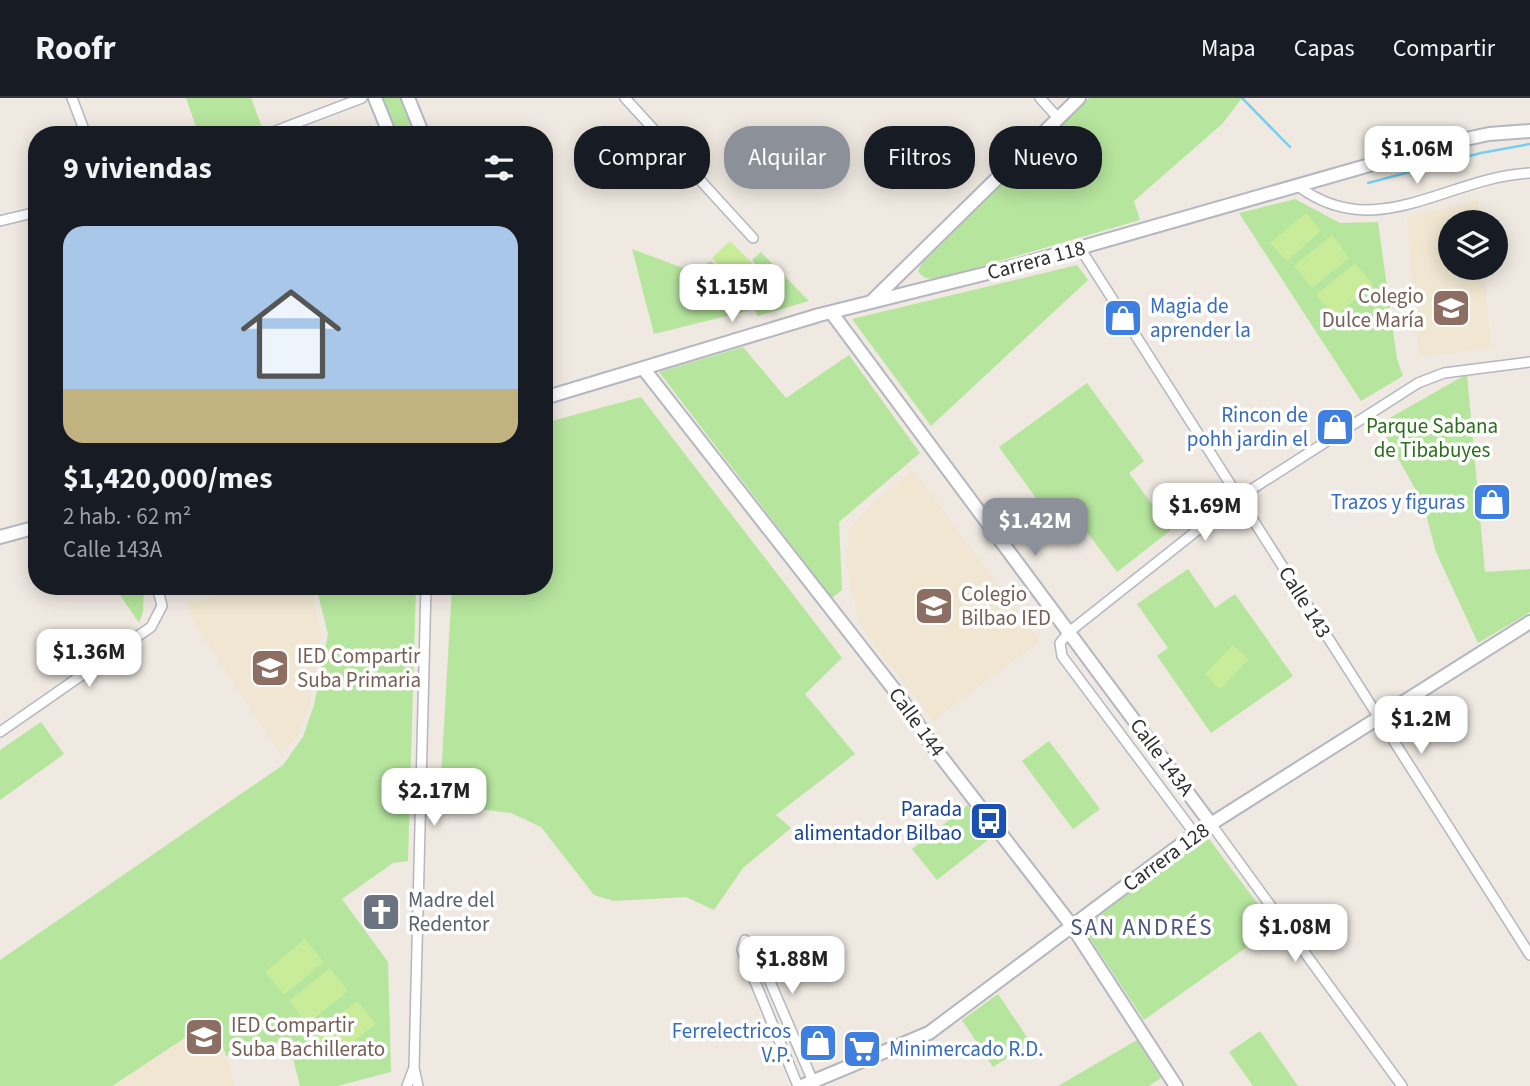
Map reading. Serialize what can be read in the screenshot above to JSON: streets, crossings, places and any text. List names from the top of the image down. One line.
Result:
{"streets":{"street":["Carrera 118","Calle 143","Calle 144","Calle 143A","Carrera 128"]},"crossings":[["Carrera 118","Calle 143"],["Carrera 118","Calle 144"],["Carrera 118","Calle 143A"],["Calle 143","Carrera 128"],["Calle 144","Carrera 128"],["Calle 143A","Carrera 128"]],"districts":["SAN ANDRÉS"],"parks":["Parque Sabana de Tibabuyes"],"places":{"school or university":["Colegio Dulce María","Colegio Bilbao IED","IED Compartir Suba Primaria","IED Compartir Suba Bachillerato"],"shop":["Magia de aprender la","Rincon de pohh jardin el","Trazos y figuras","Ferrelectricos V.P."],"bus stop":["Parada alimentador Bilbao"],"church":["Madre del Redentor"],"supermarket":["Minimercado R.D."]},"page":{"header":"Roofr","nav":["Mapa","Capas","Compartir"],"price":["$1.06M","$1.15M","$1.69M","$1.42M","$1.36M","$1.2M","$2.17M","$1.08M","$1.88M"],"chip":["Comprar","Alquilar","Filtros","Nuevo"],"heading":"9 viviendas","list":[{"name":"$1,420,000/mes","note":"2 hab. · 62 m² · Calle 143A"}]}}
